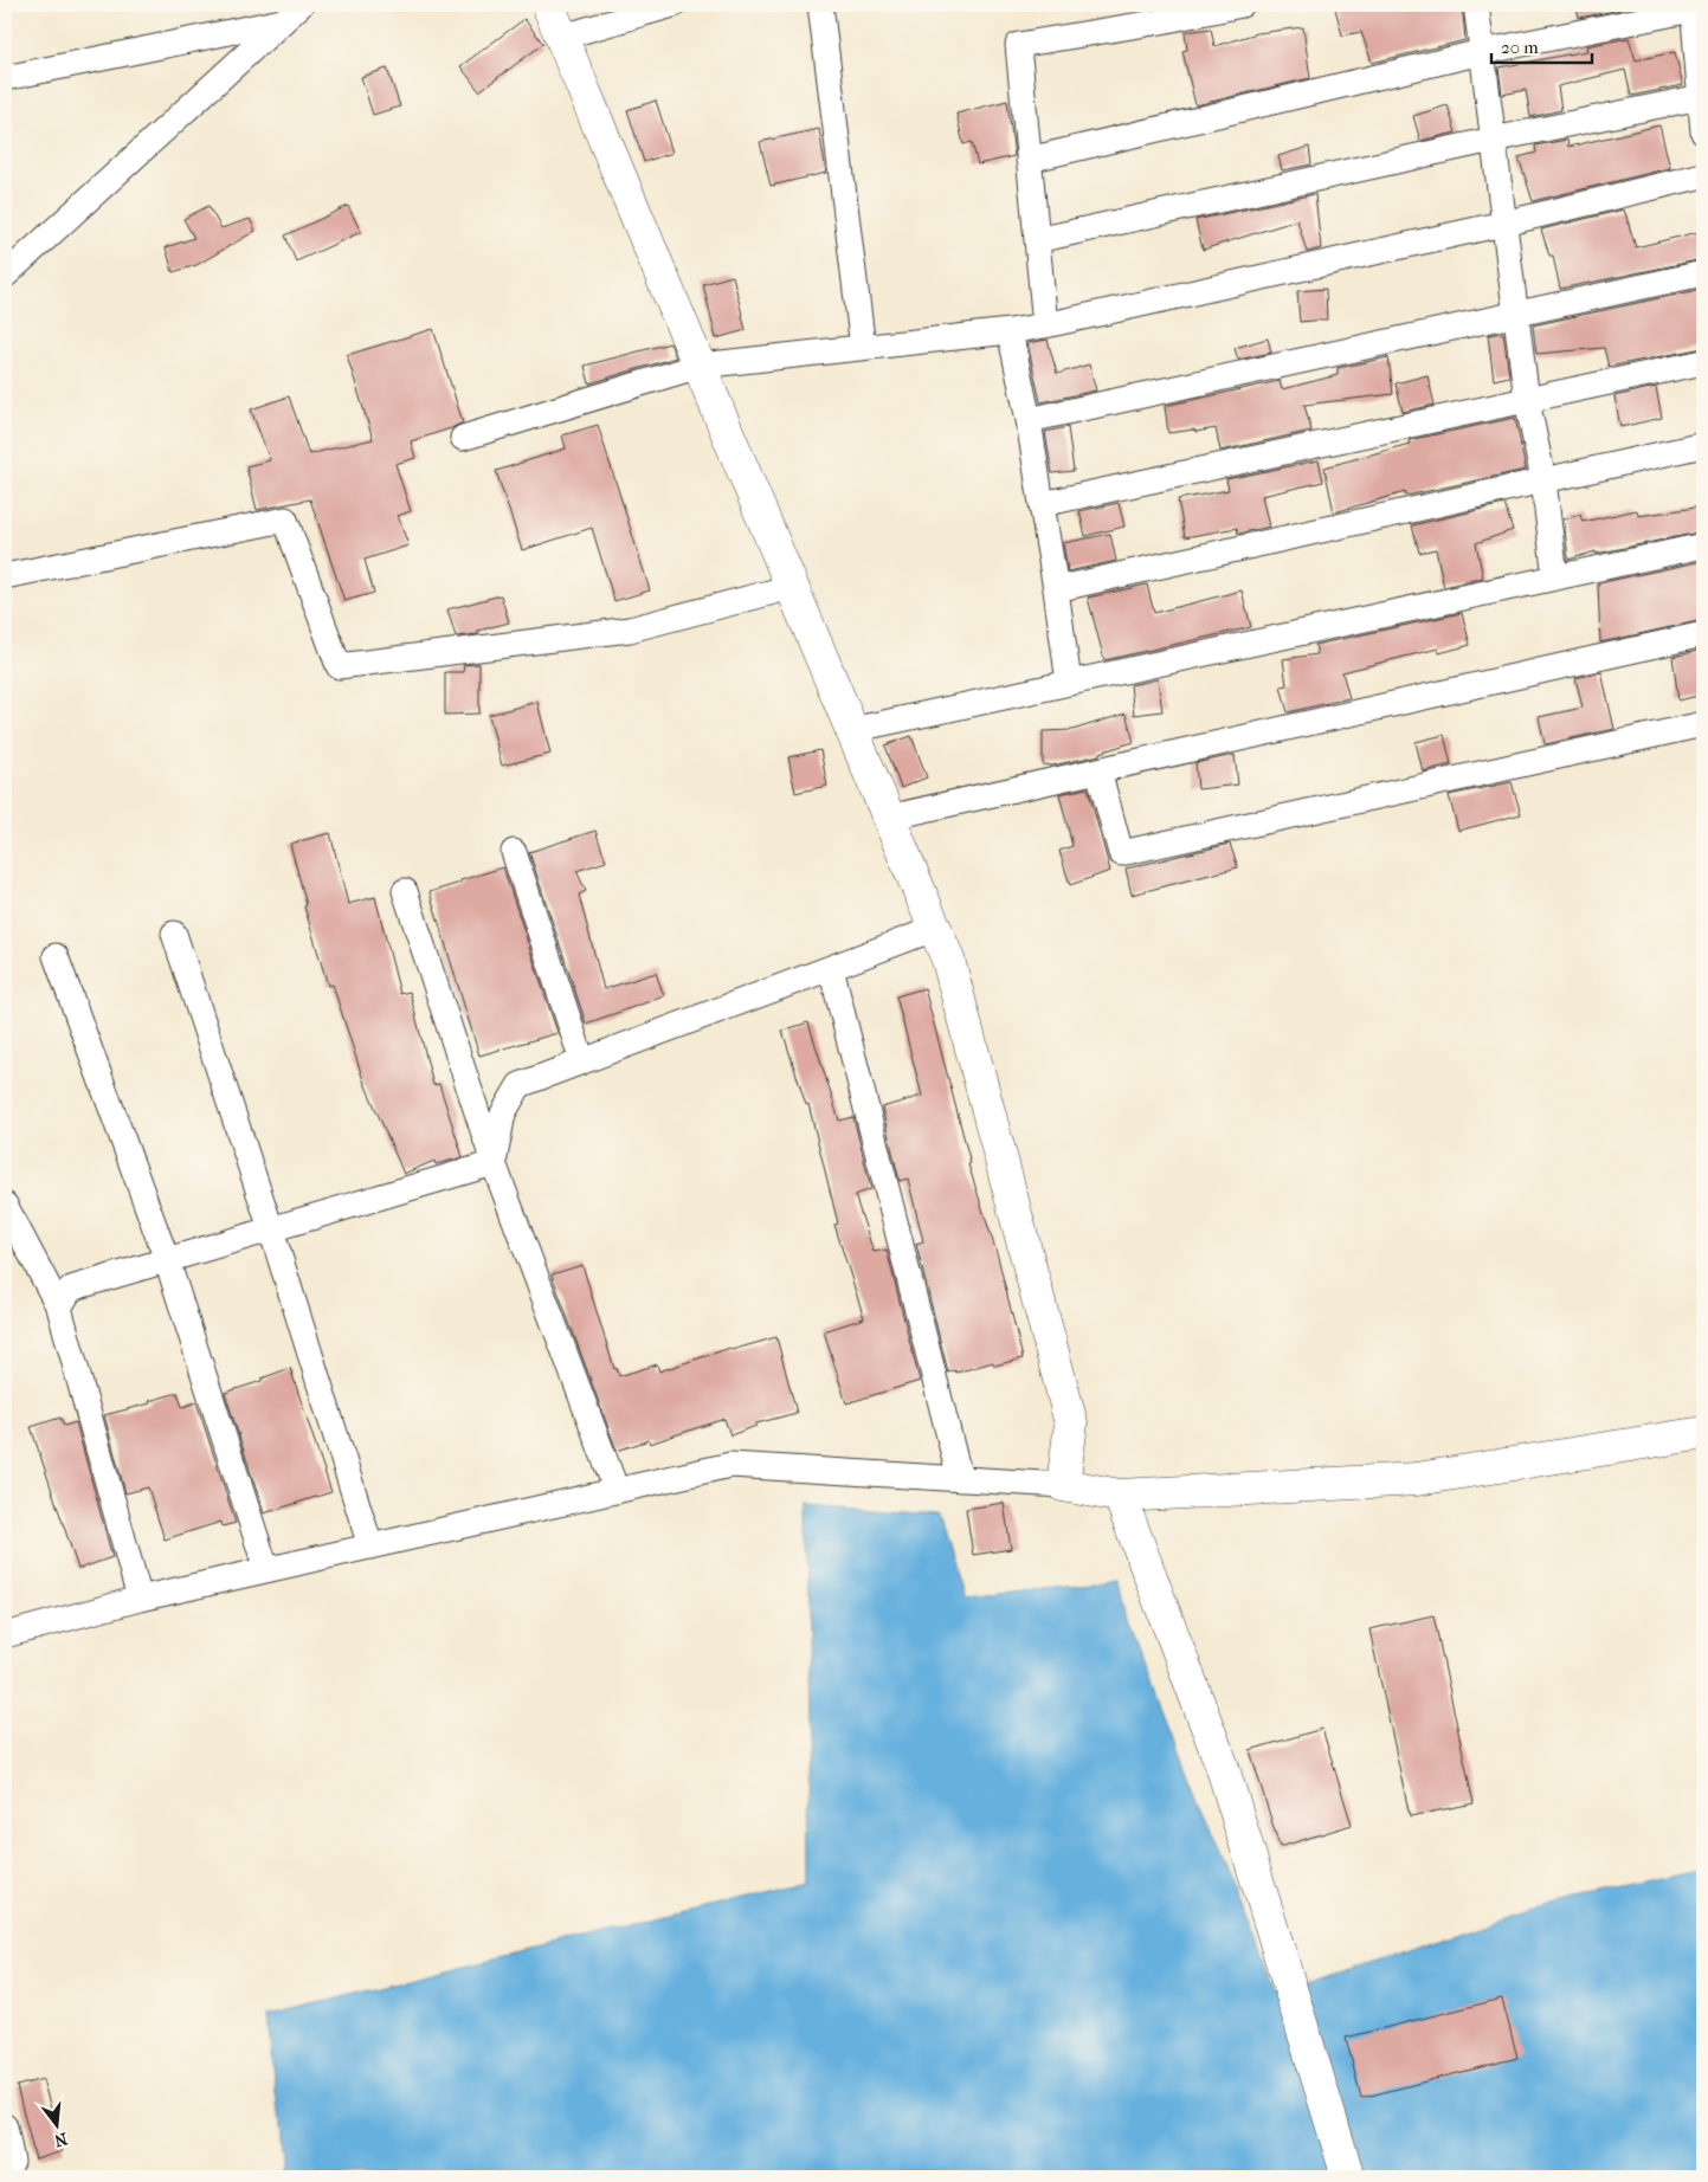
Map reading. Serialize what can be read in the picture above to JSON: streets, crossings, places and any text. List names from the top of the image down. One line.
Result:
{"scale_bar":"20 m","north":"bottom"}
